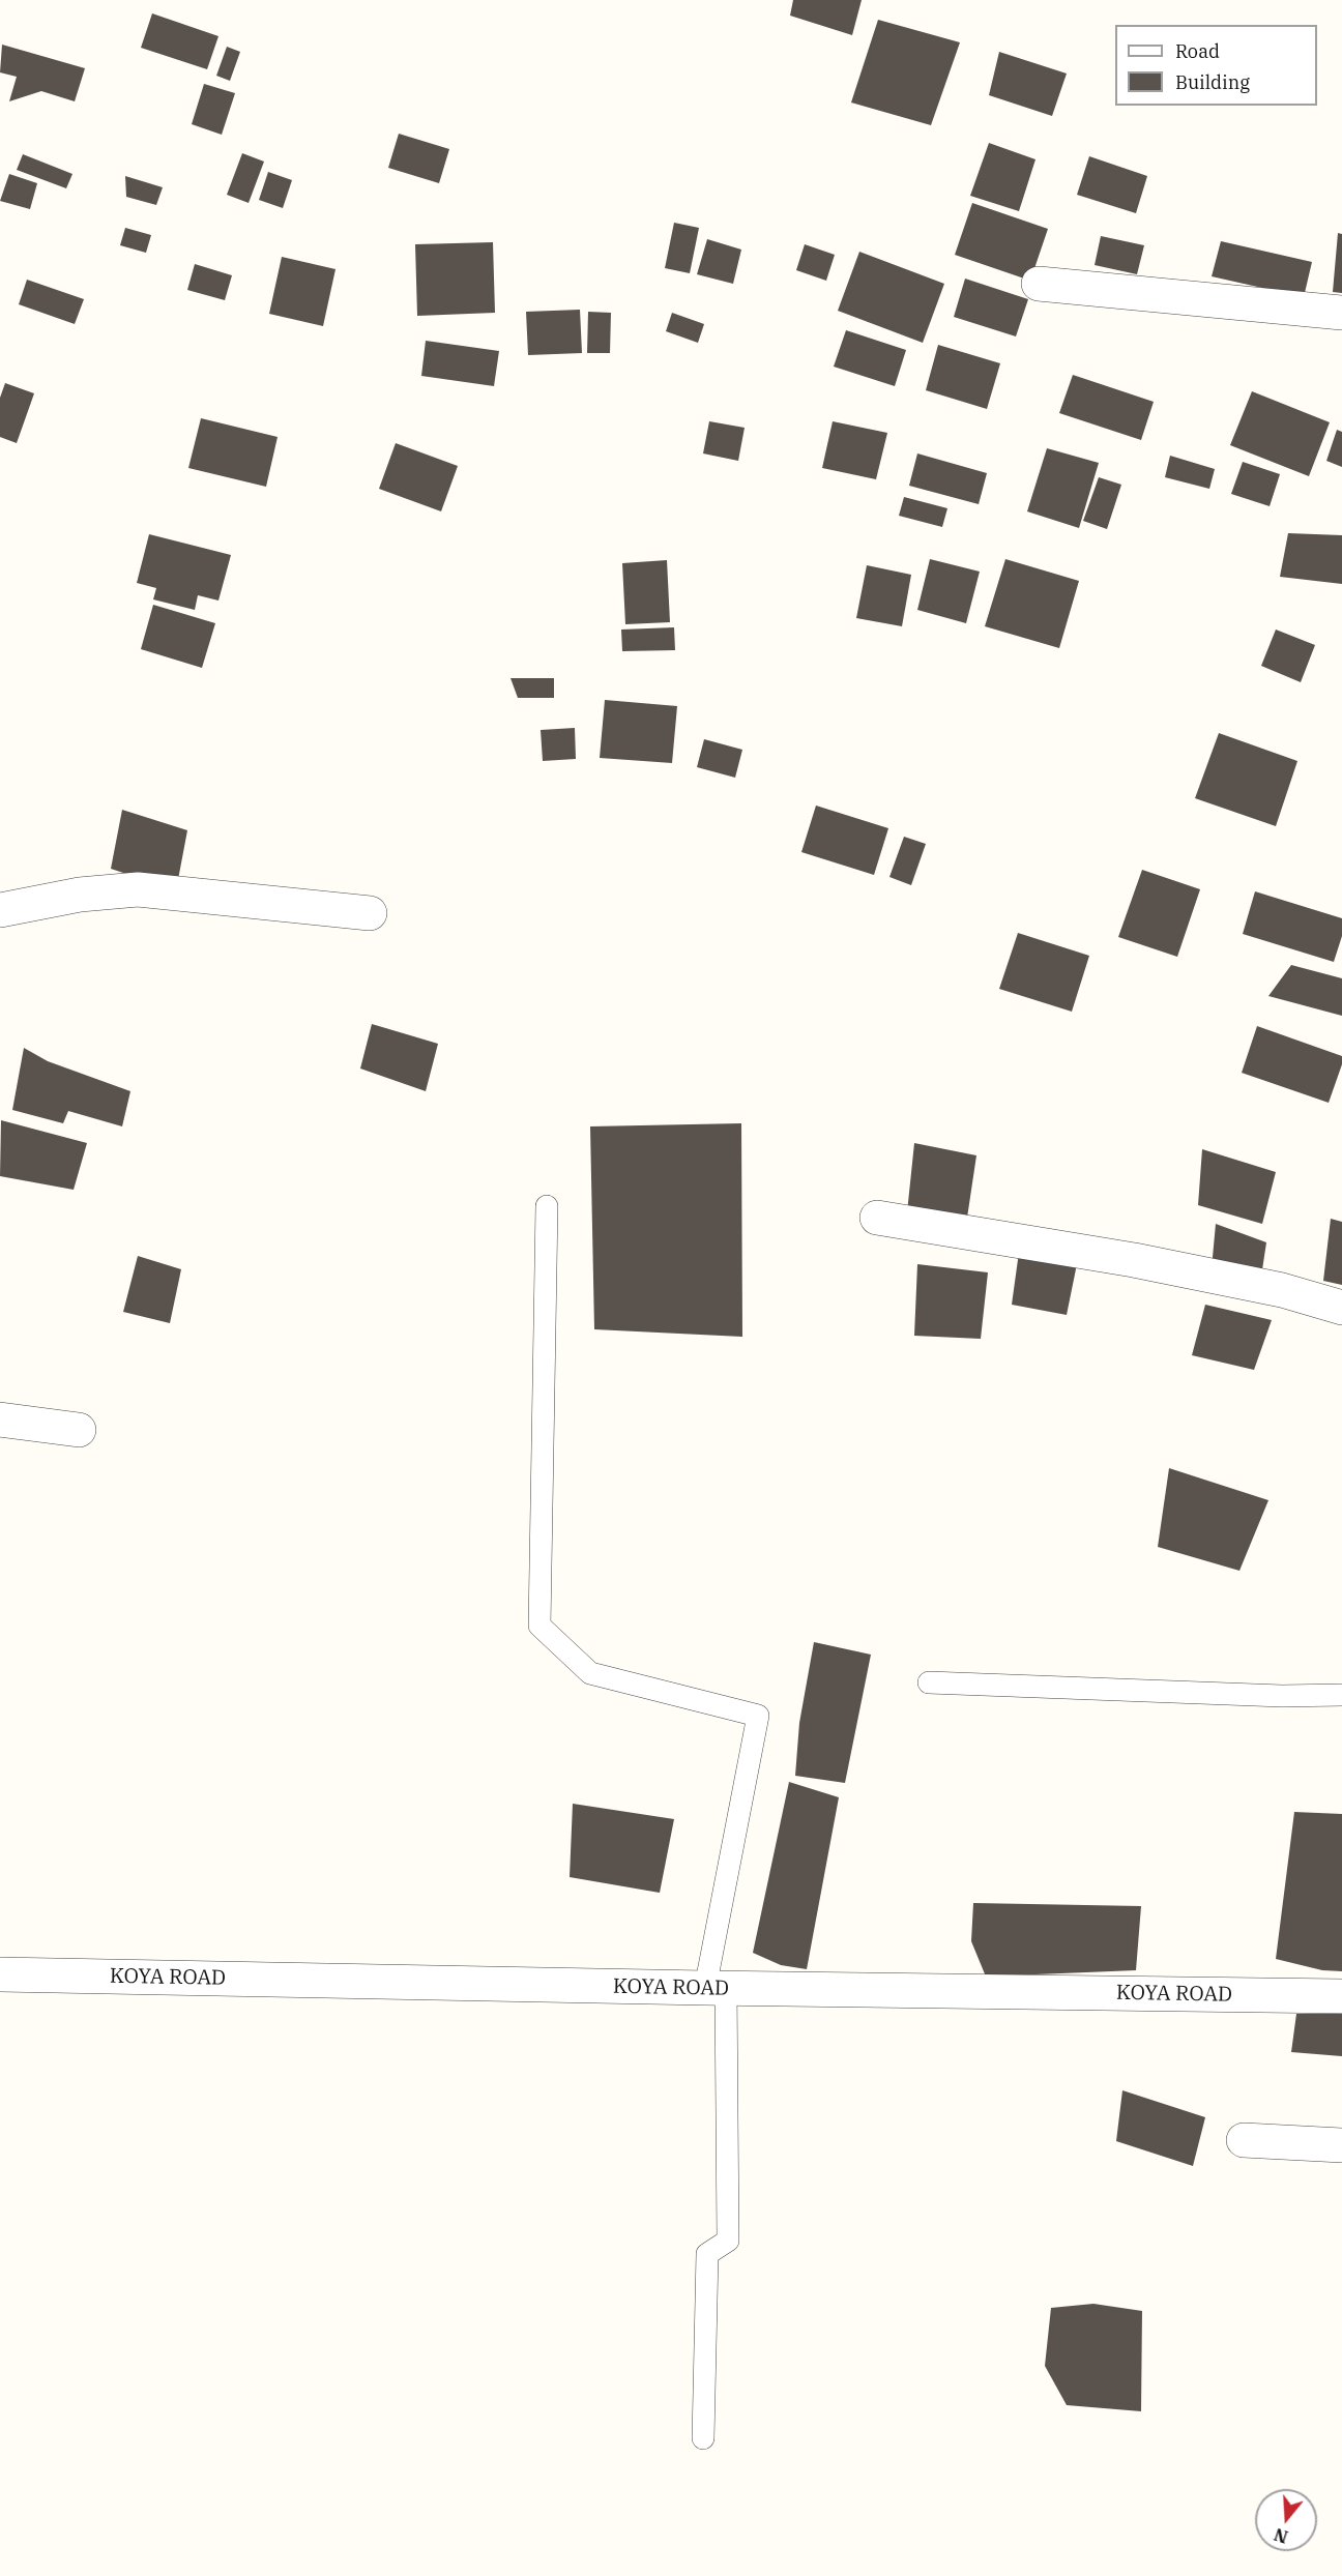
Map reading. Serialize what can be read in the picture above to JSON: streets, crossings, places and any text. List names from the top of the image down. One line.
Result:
{"streets":{"street":["KOYA ROAD"]},"legend":["Road","Building"],"north":"bottom"}
